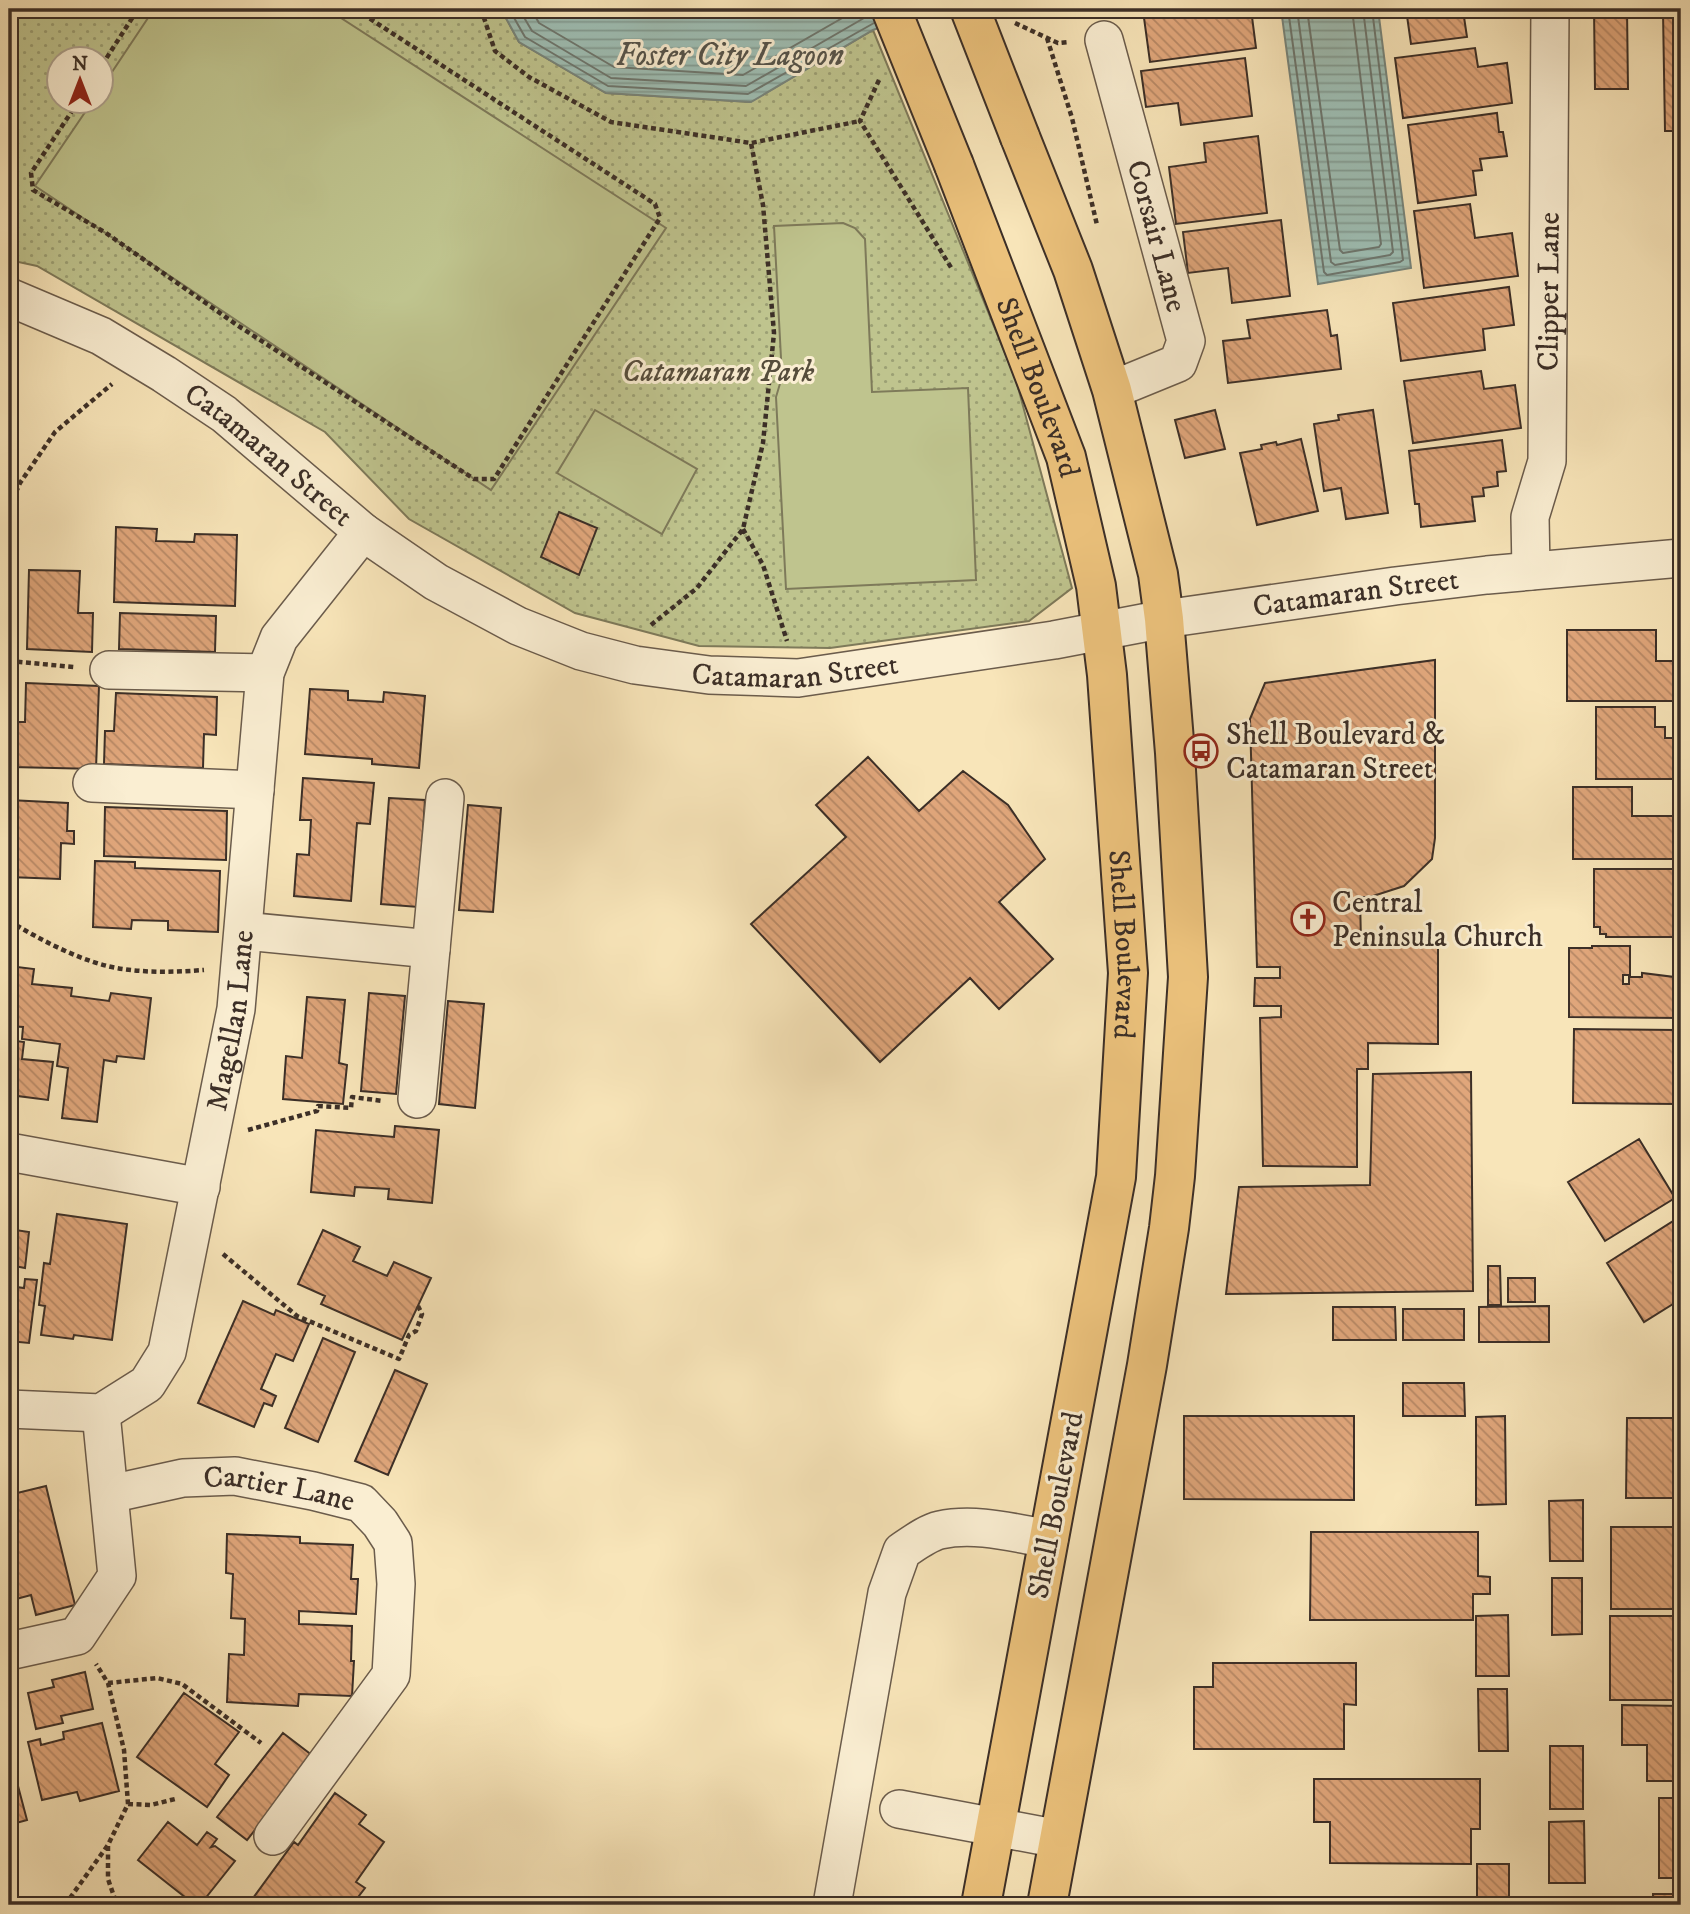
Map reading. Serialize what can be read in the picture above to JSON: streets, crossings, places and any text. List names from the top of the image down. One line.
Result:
{"streets":{"main road":["Shell Boulevard"],"street":["Corsair Lane","Clipper Lane","Catamaran Street","Magellan Lane","Cartier Lane"]},"crossings":[["Corsair Lane","Shell Boulevard"],["Clipper Lane","Catamaran Street"],["Shell Boulevard","Catamaran Street"],["Catamaran Street","Magellan Lane"]],"water":["Foster City Lagoon"],"parks":["Catamaran Park"],"places":{"bus stop":["Shell Boulevard & Catamaran Street"],"church":["Central Peninsula Church"]},"north":"top"}
